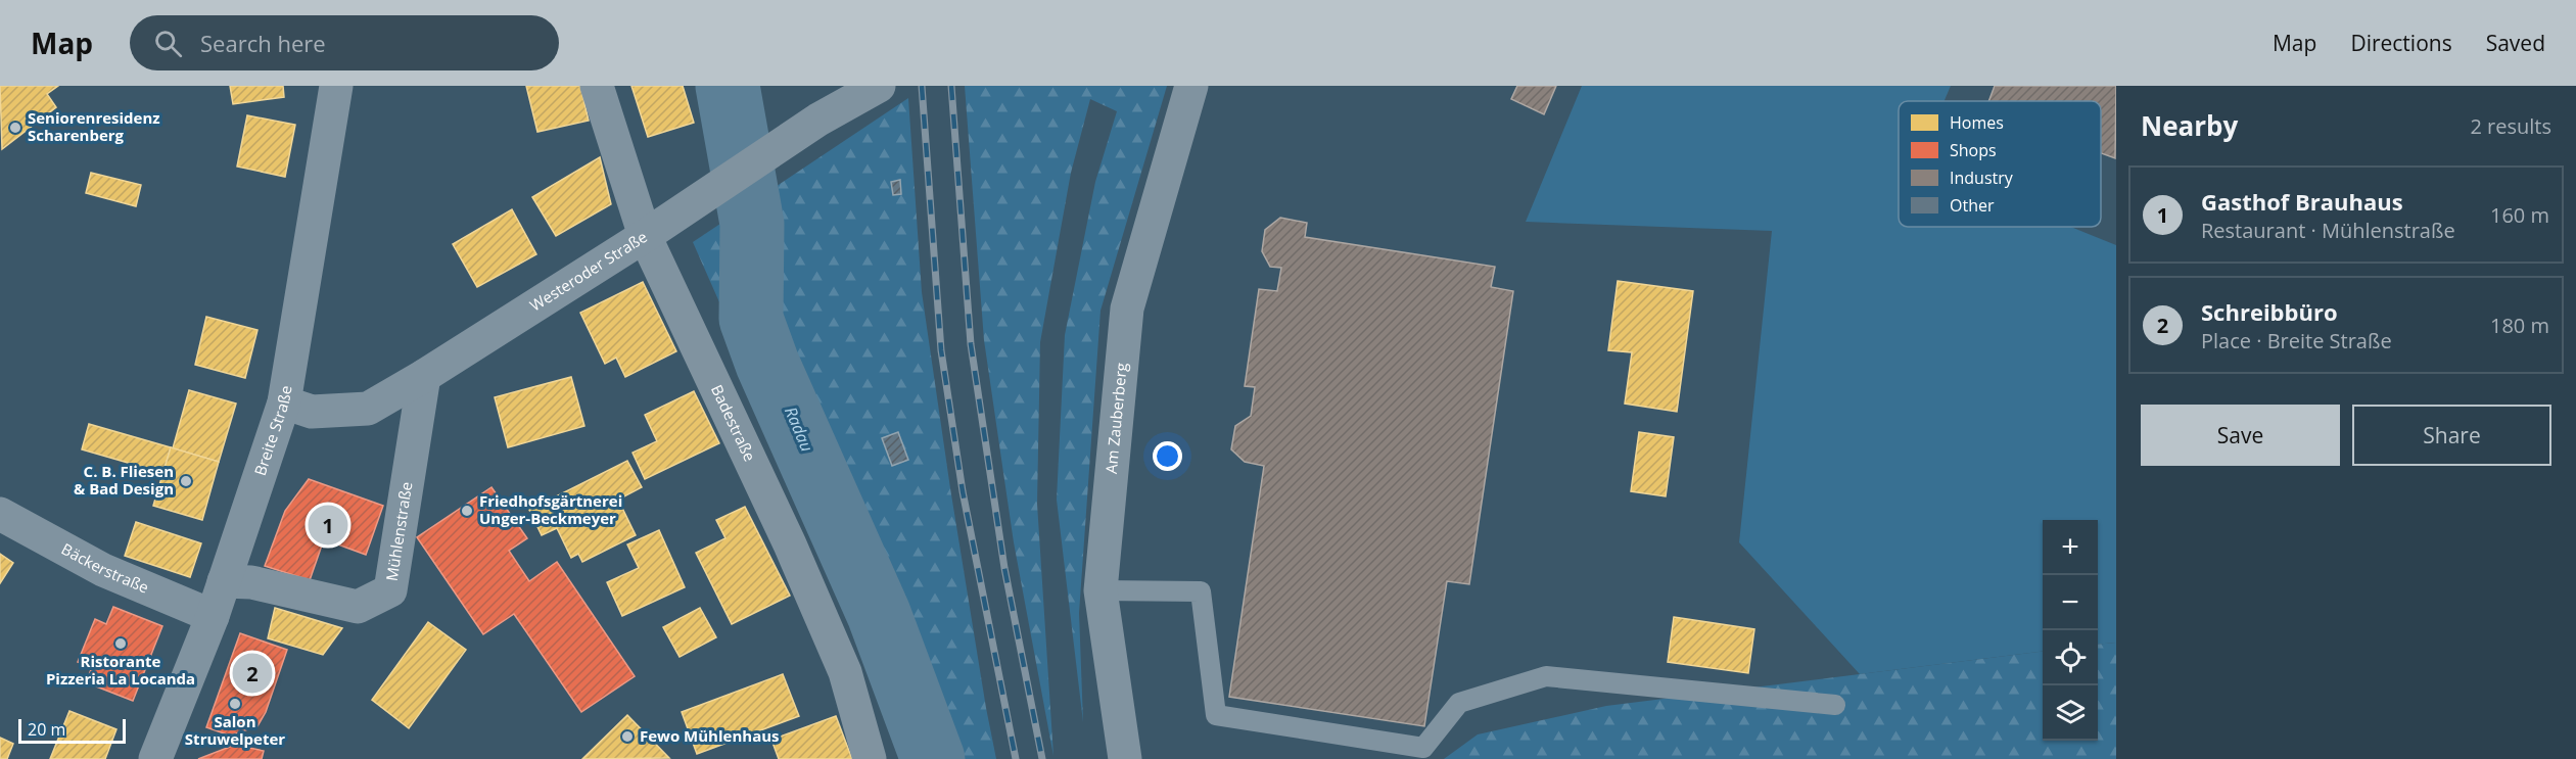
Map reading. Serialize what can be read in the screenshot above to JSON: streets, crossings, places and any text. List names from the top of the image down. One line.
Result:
{"streets":{"street":["Westeroder Straße","Am Zauberberg","Badestraße","Breite Straße","Mühlenstraße","Bäckerstraße"]},"crossings":[["Westeroder Straße","Badestraße"],["Westeroder Straße","Breite Straße"],["Westeroder Straße","Mühlenstraße"],["Breite Straße","Mühlenstraße"],["Breite Straße","Bäckerstraße"]],"water":["Radau"],"places":["Seniorenresidenz Scharenberg","C. B. Fliesen & Bad Design","Friedhofsgärtnerei Unger-Beckmeyer","Ristorante Pizzeria La Locanda","Salon Struwelpeter","Fewo Mühlenhaus"],"legend":["Homes","Shops","Industry","Other"],"scale_bar":"20 m","page":{"header":"Map","search":"Search here","nav":["Map","Directions","Saved"],"heading":["Nearby","2 results"],"list":[{"mark":"1","name":"Gasthof Brauhaus","note":"Restaurant · Mühlenstraße","value":"160 m"},{"mark":"2","name":"Schreibbüro","note":"Place · Breite Straße","value":"180 m"}],"buttons":["Save","Share"],"pins":["1","2"],"map_buttons":["+","−"],"scale":"20 m"}}
